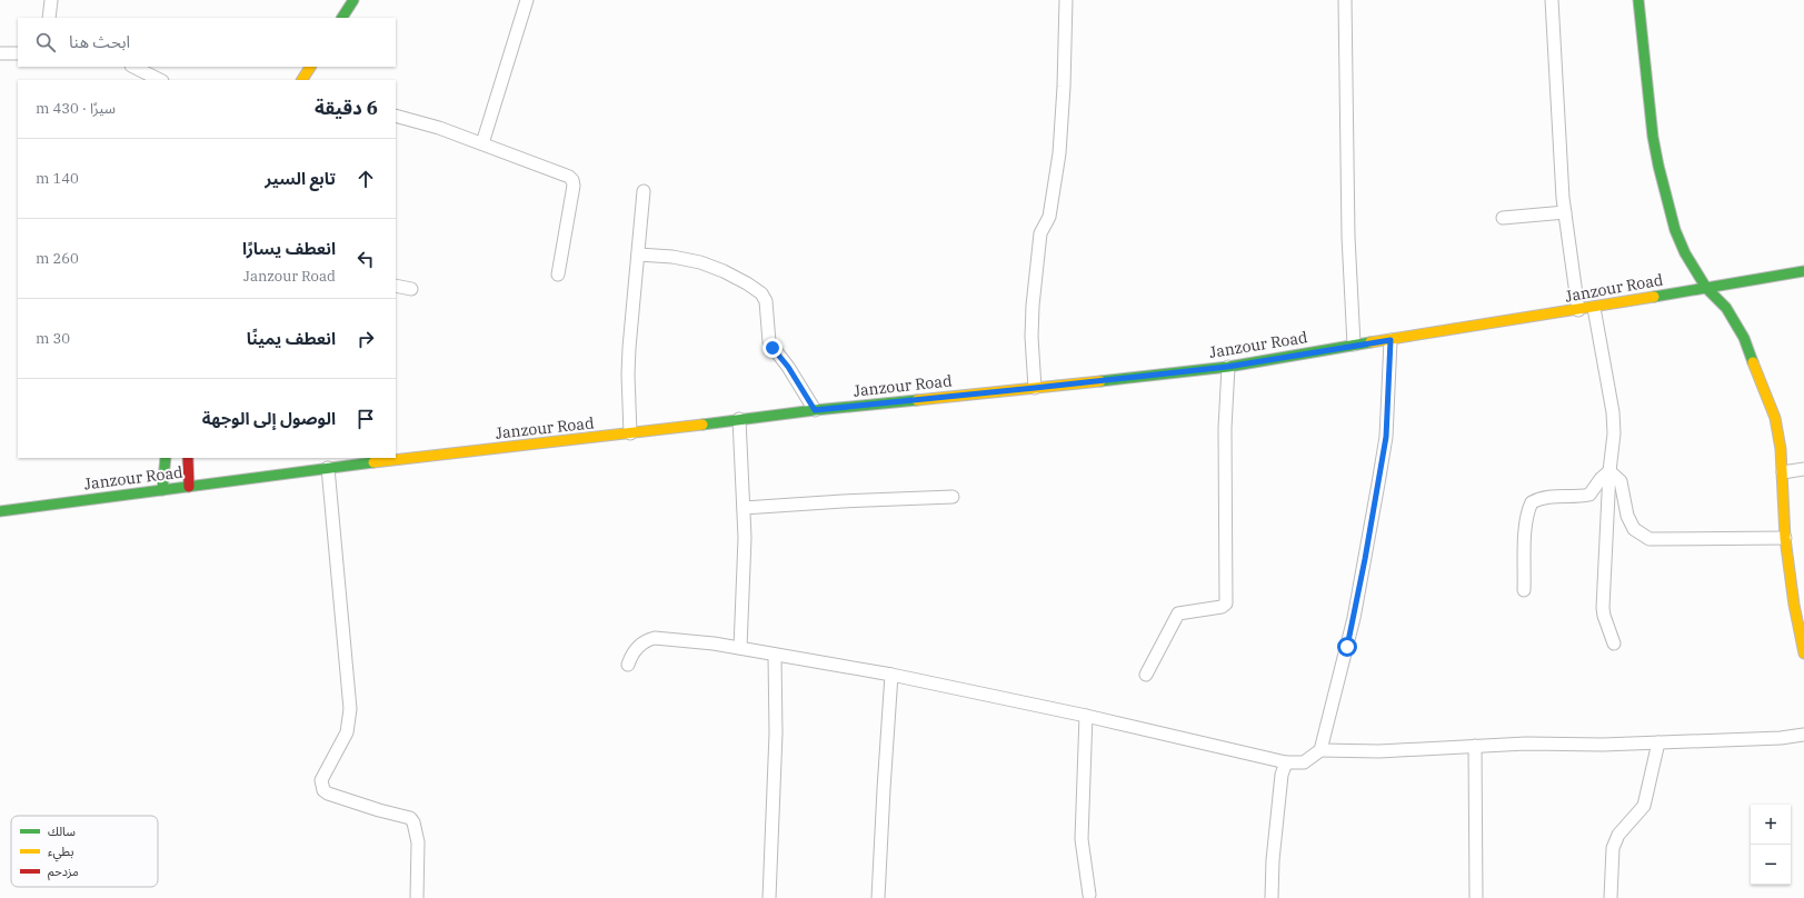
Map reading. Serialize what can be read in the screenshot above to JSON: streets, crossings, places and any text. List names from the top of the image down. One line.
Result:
{"streets":{"main road":["Janzour Road"]},"legend":["سالك","بطيء","مزدحم"],"page":{"search":"ابحث هنا","heading":["6 دقيقة","سيرًا · 430 m"],"list":[["تابع السير","140 m"],["انعطف يسارًا","Janzour Road","260 m"],["انعطف يمينًا","30 m"],"الوصول إلى الوجهة"],"map_buttons":["+","−"]}}
